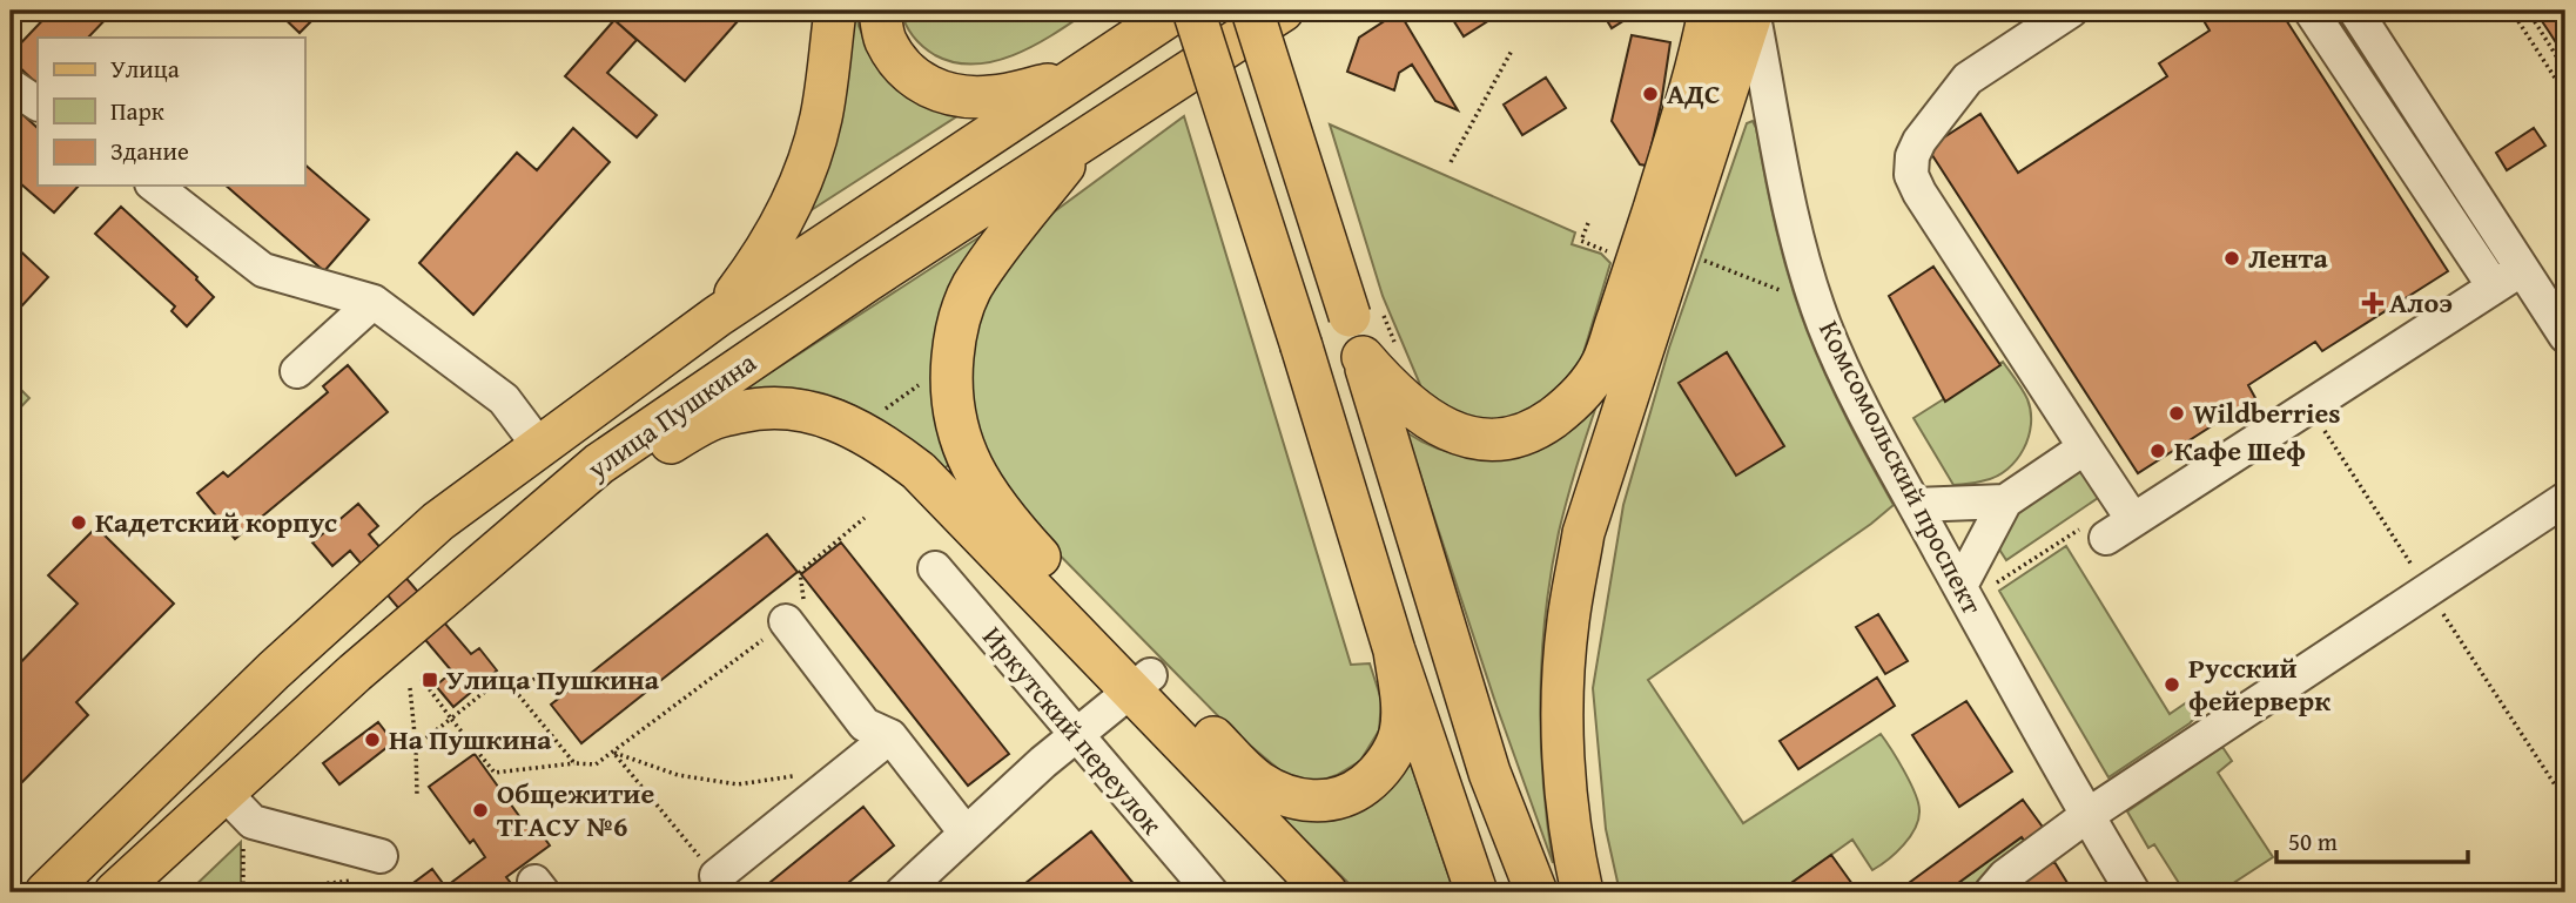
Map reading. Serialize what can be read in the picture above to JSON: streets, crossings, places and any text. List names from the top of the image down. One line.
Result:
{"streets":{"main road":["улица Пушкина"],"street":["Комсомольский проспект","Иркутский переулок"]},"places":{"other":["АДС","Лента","Wildberries","Кафе Шеф","Кадетский корпус","Русский фейерверк","На Пушкина","Общежитие ТГАСУ №6"],"health":["Алоэ"],"transit":["Улица Пушкина"]},"legend":["Улица","Парк","Здание"],"scale_bar":"50 m"}
